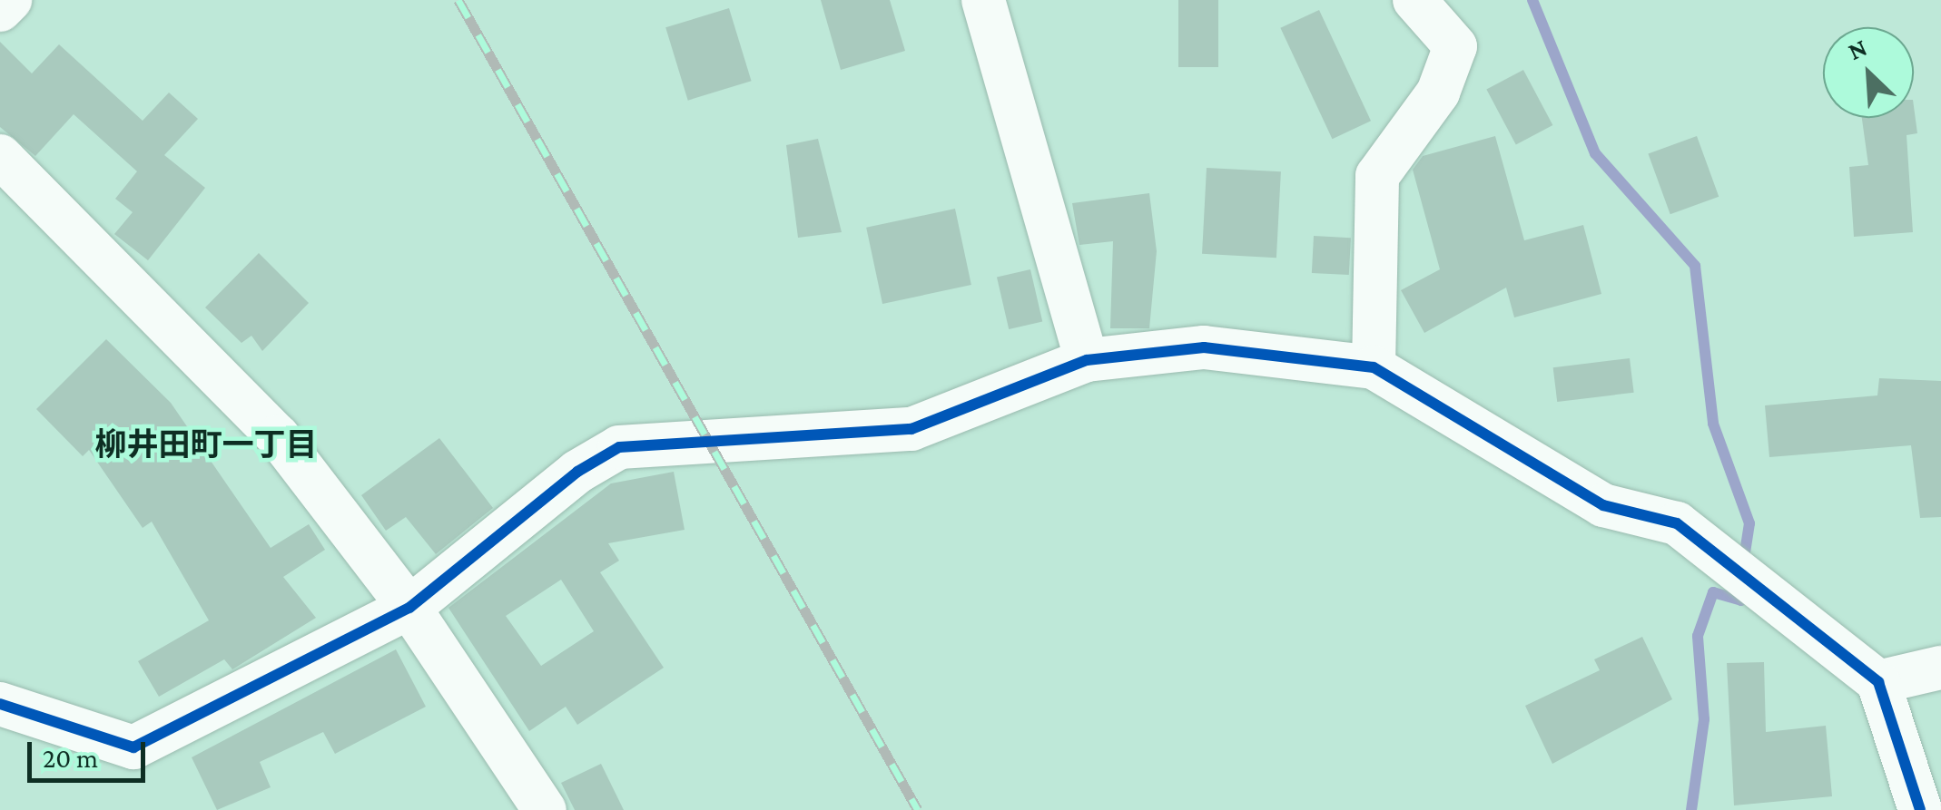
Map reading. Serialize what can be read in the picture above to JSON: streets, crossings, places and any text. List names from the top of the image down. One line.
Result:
{"districts":["柳井田町一丁目"],"scale_bar":"20 m","north":"top left"}
